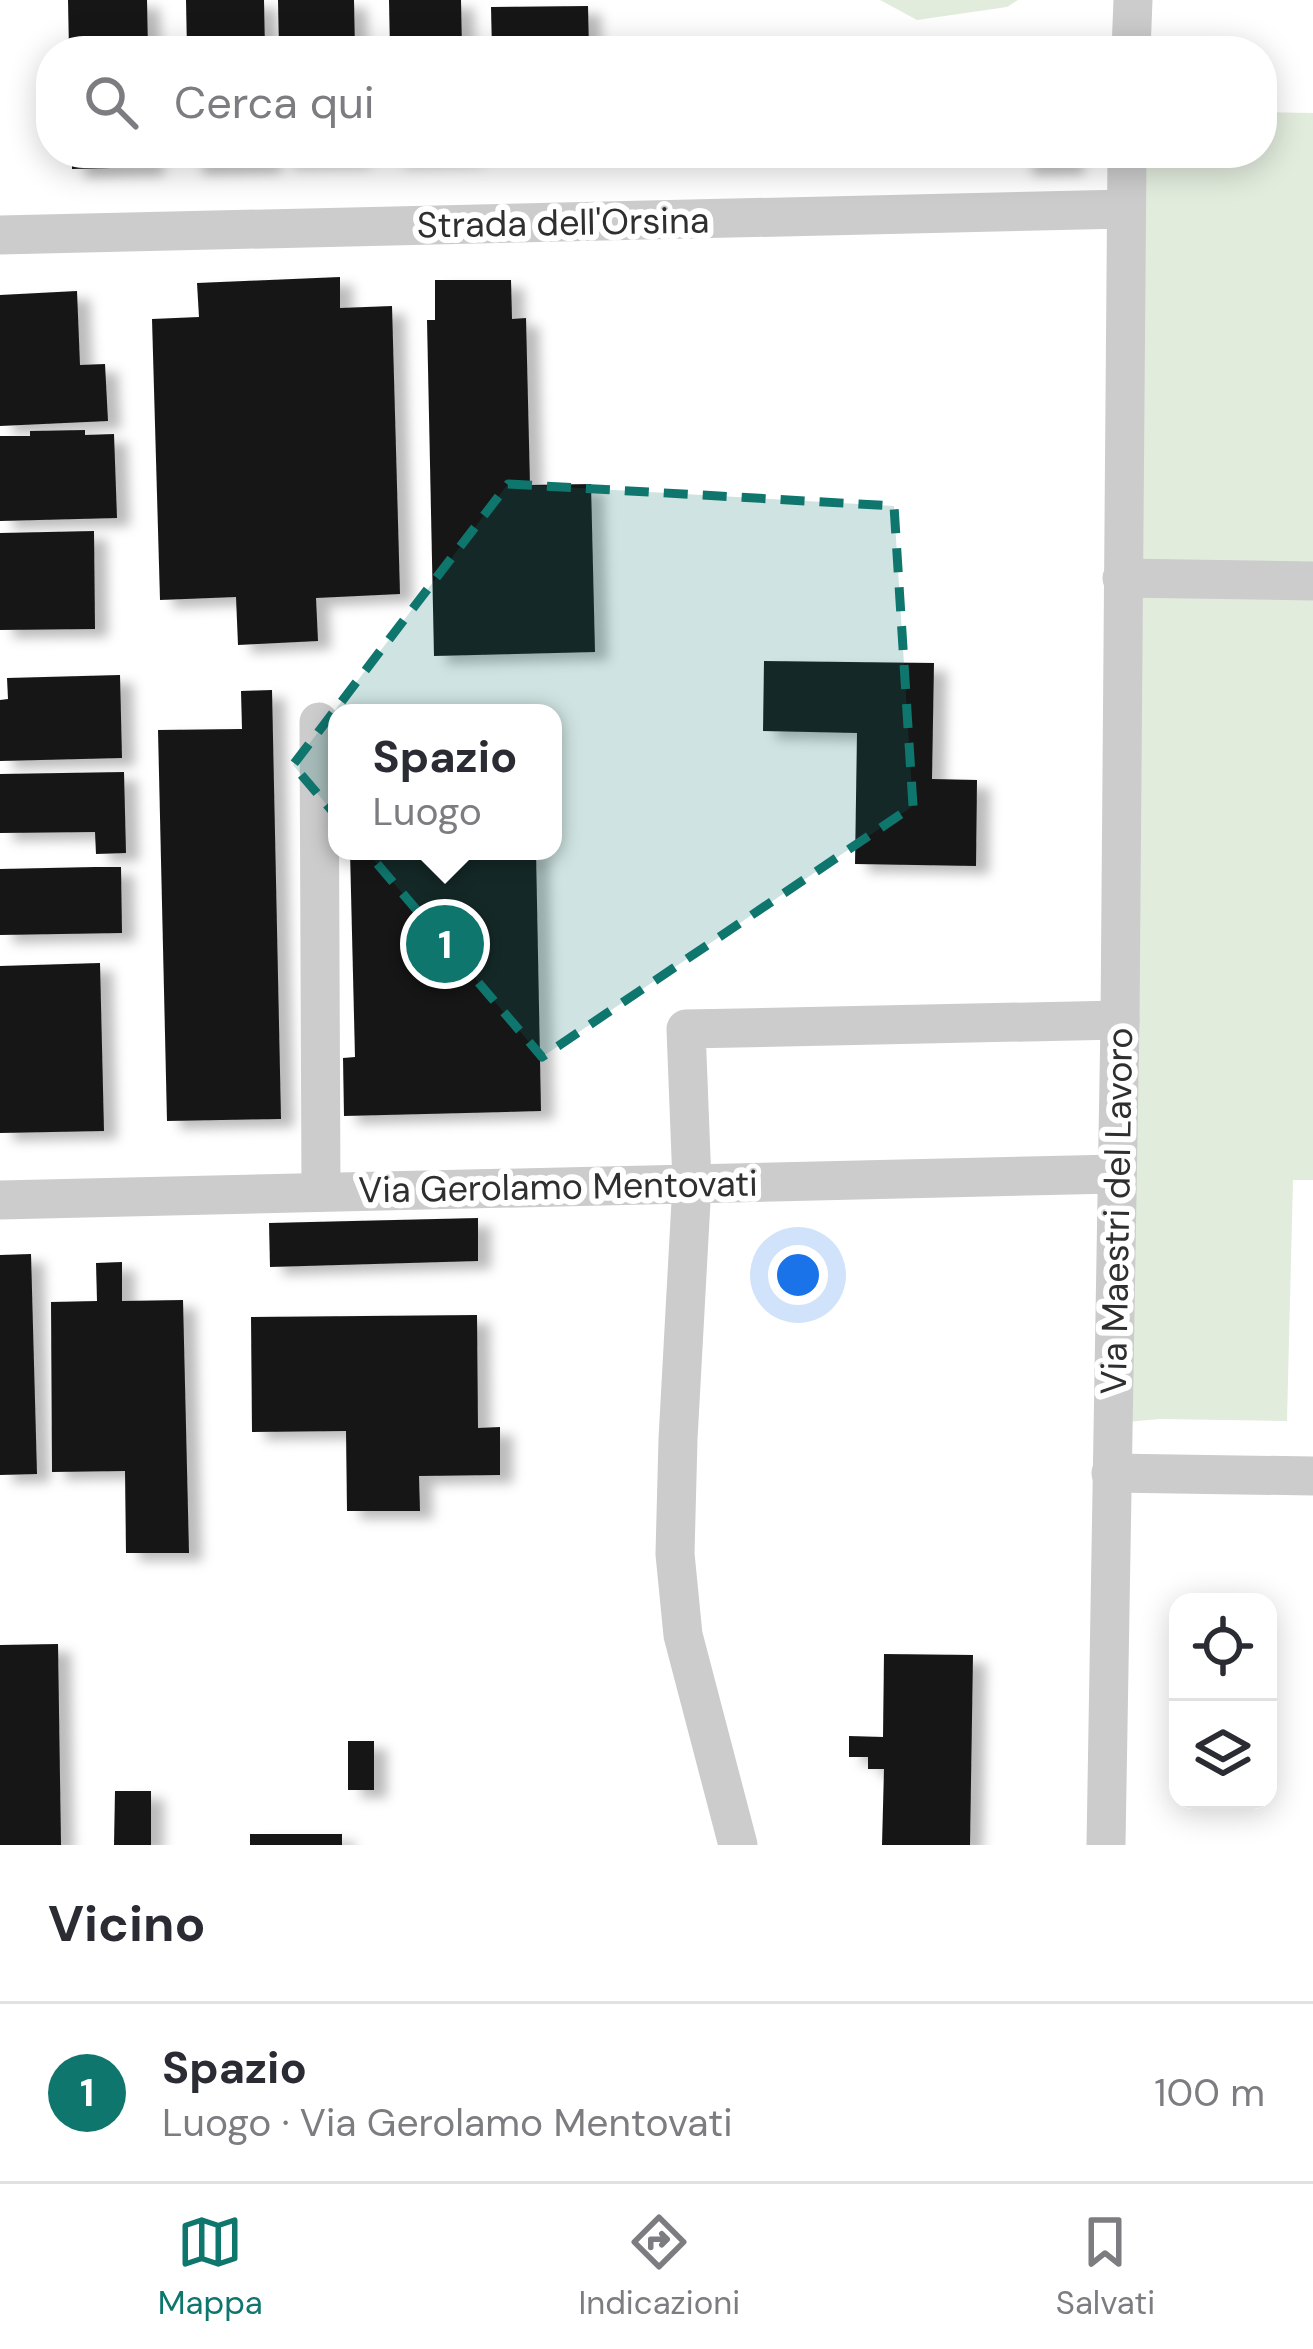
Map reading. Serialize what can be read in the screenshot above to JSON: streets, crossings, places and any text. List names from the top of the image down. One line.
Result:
{"streets":{"street":["Strada dell'Orsina","Via Gerolamo Mentovati","Via Maestri del Lavoro"]},"crossings":[["Strada dell'Orsina","Via Maestri del Lavoro"],["Via Gerolamo Mentovati","Via Maestri del Lavoro"]],"page":{"search":"Cerca qui","popup":["Spazio","Luogo"],"pins":"1","heading":"Vicino","list":[{"mark":"1","name":"Spazio","note":"Luogo · Via Gerolamo Mentovati","value":"100 m"}],"nav":["Mappa","Indicazioni","Salvati"]}}
